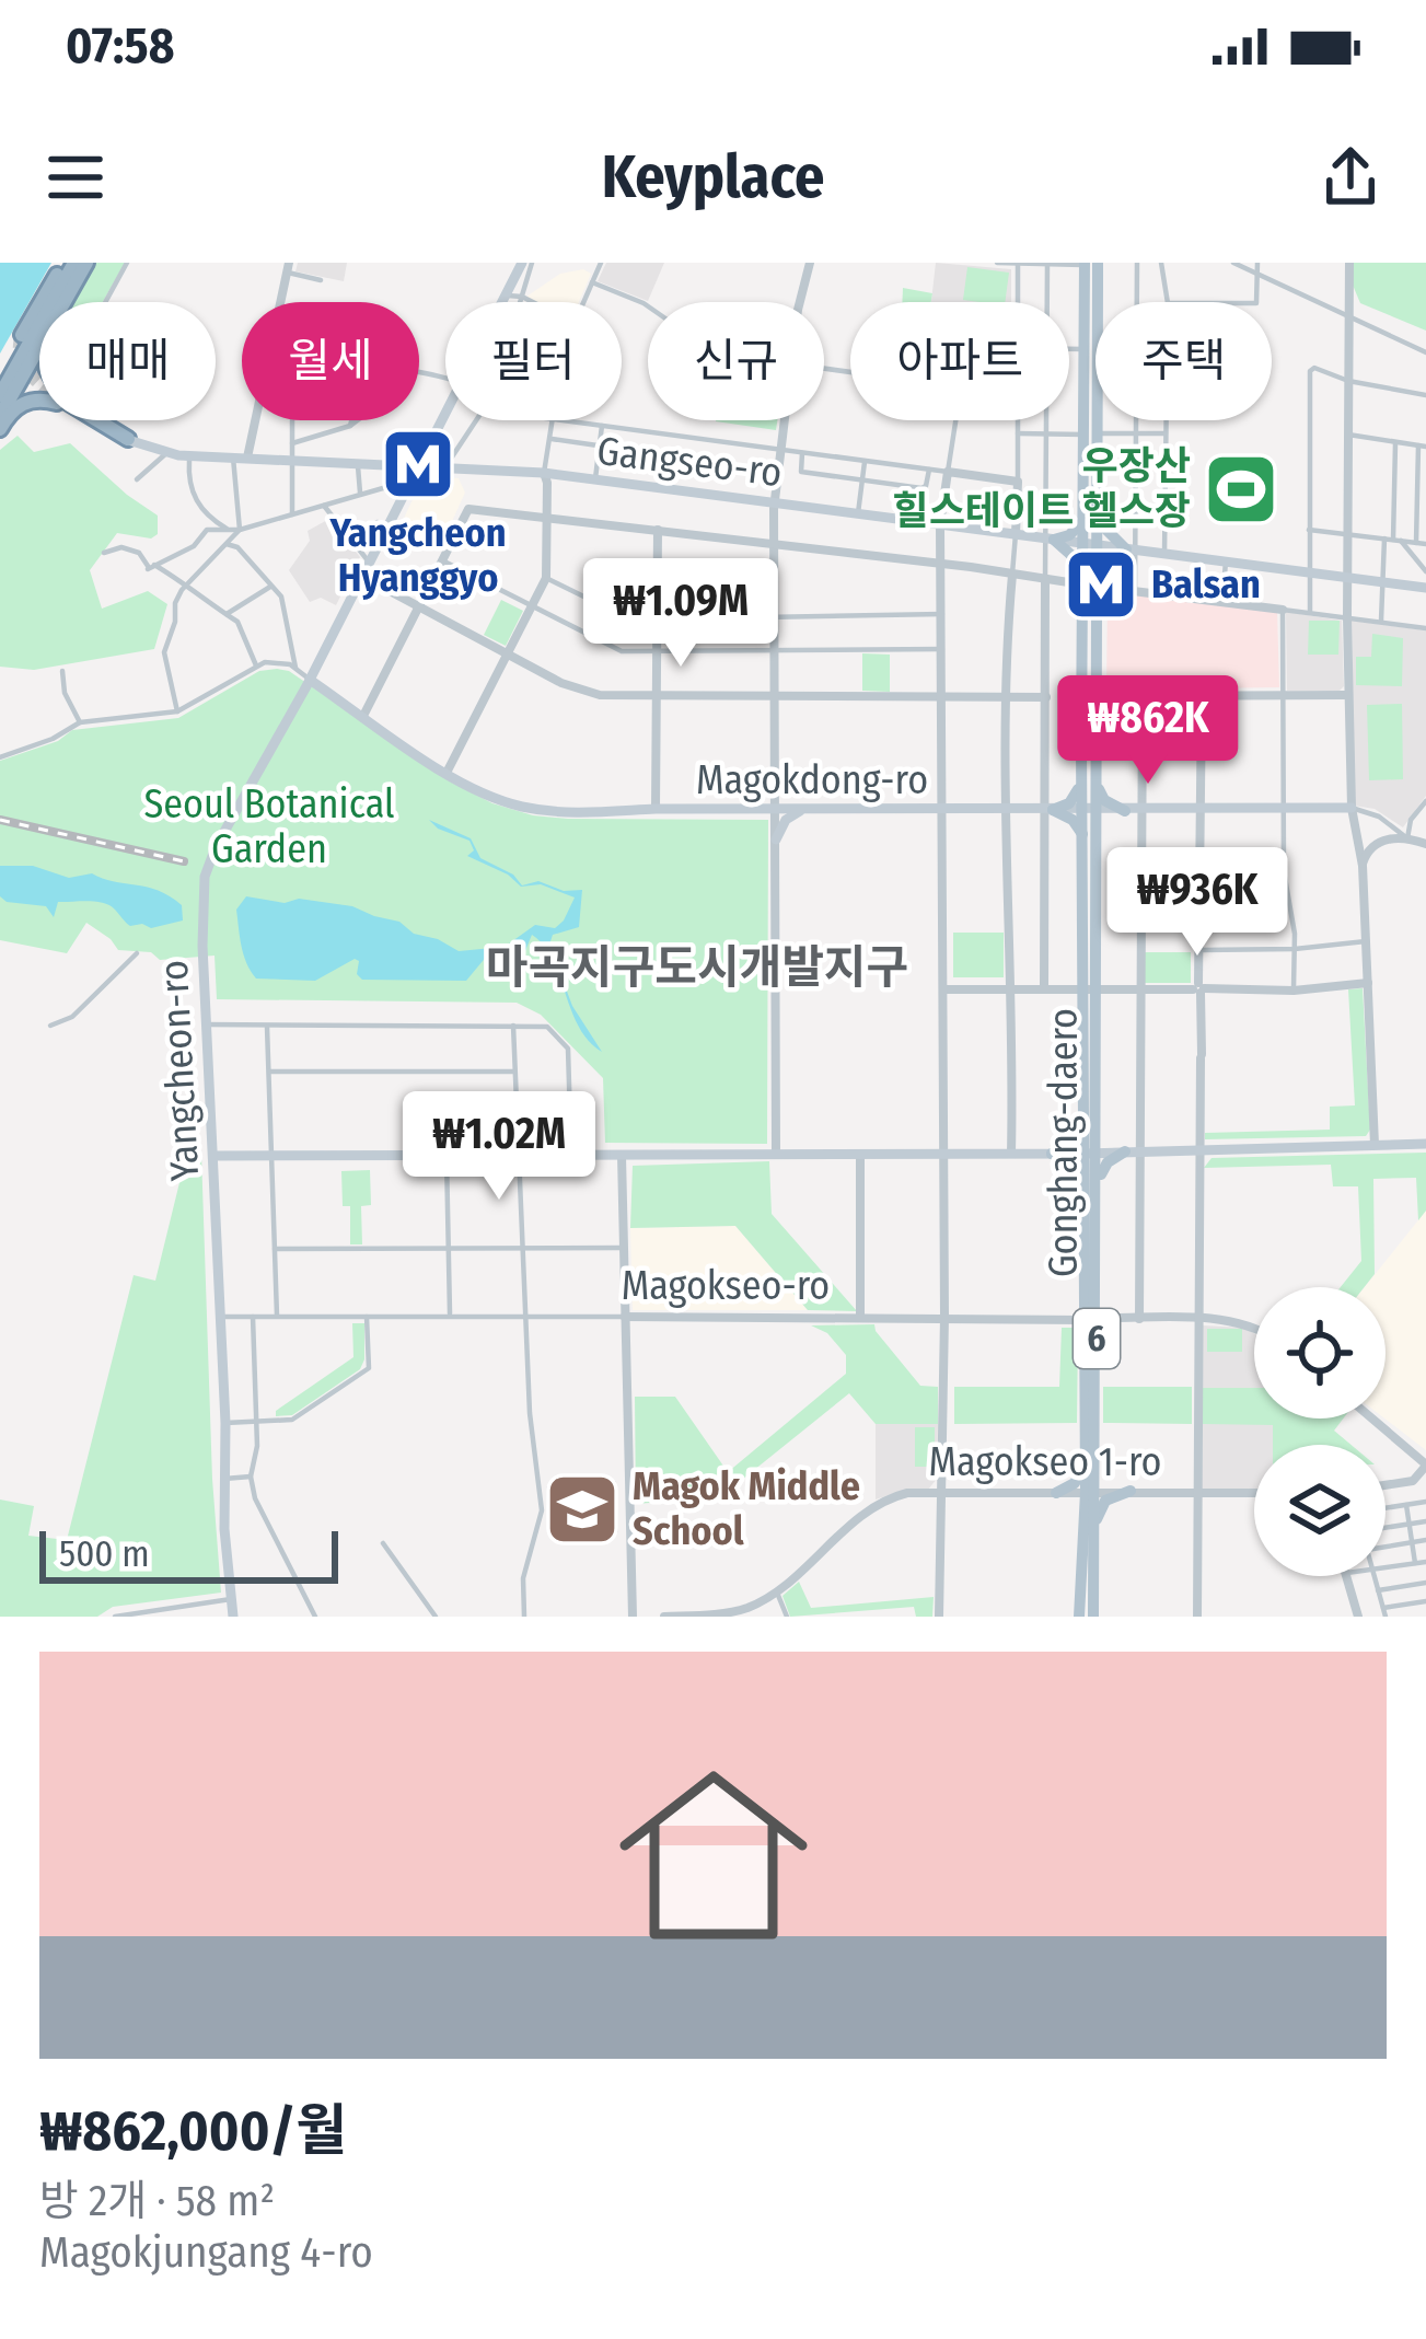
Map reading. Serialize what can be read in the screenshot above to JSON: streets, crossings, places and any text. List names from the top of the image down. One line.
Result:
{"streets":{"main road":["Gangseo-ro","Magokdong-ro","Yangcheon-ro","Gonghang-daero","6"],"street":["Magokseo-ro","Magokseo 1-ro"]},"crossings":[["Gangseo-ro","Yangcheon-ro"],["Gangseo-ro","Gonghang-daero"],["Magokdong-ro","Yangcheon-ro"],["Magokdong-ro","Gonghang-daero"],["Yangcheon-ro","Magokseo-ro"],["Gonghang-daero","Magokseo-ro"],["Gonghang-daero","Magokseo 1-ro"]],"districts":["마곡지구도시개발지구"],"parks":["Seoul Botanical Garden"],"places":{"metro station":["Yangcheon Hyanggyo","Balsan"],"sports":["우장산 힐스테이트 헬스장"],"school or university":["Magok Middle School"]},"scale_bar":"500 m","page":{"status":"07:58","header":"Keyplace","chip":["매매","월세","필터","신규","아파트","주택"],"price":["₩1.09M","₩862K","₩936K","₩1.02M"],"scale":"500 m","list":[{"name":"₩862,000/월","note":"방 2개 · 58 m² · Magokjungang 4-ro"}]}}
